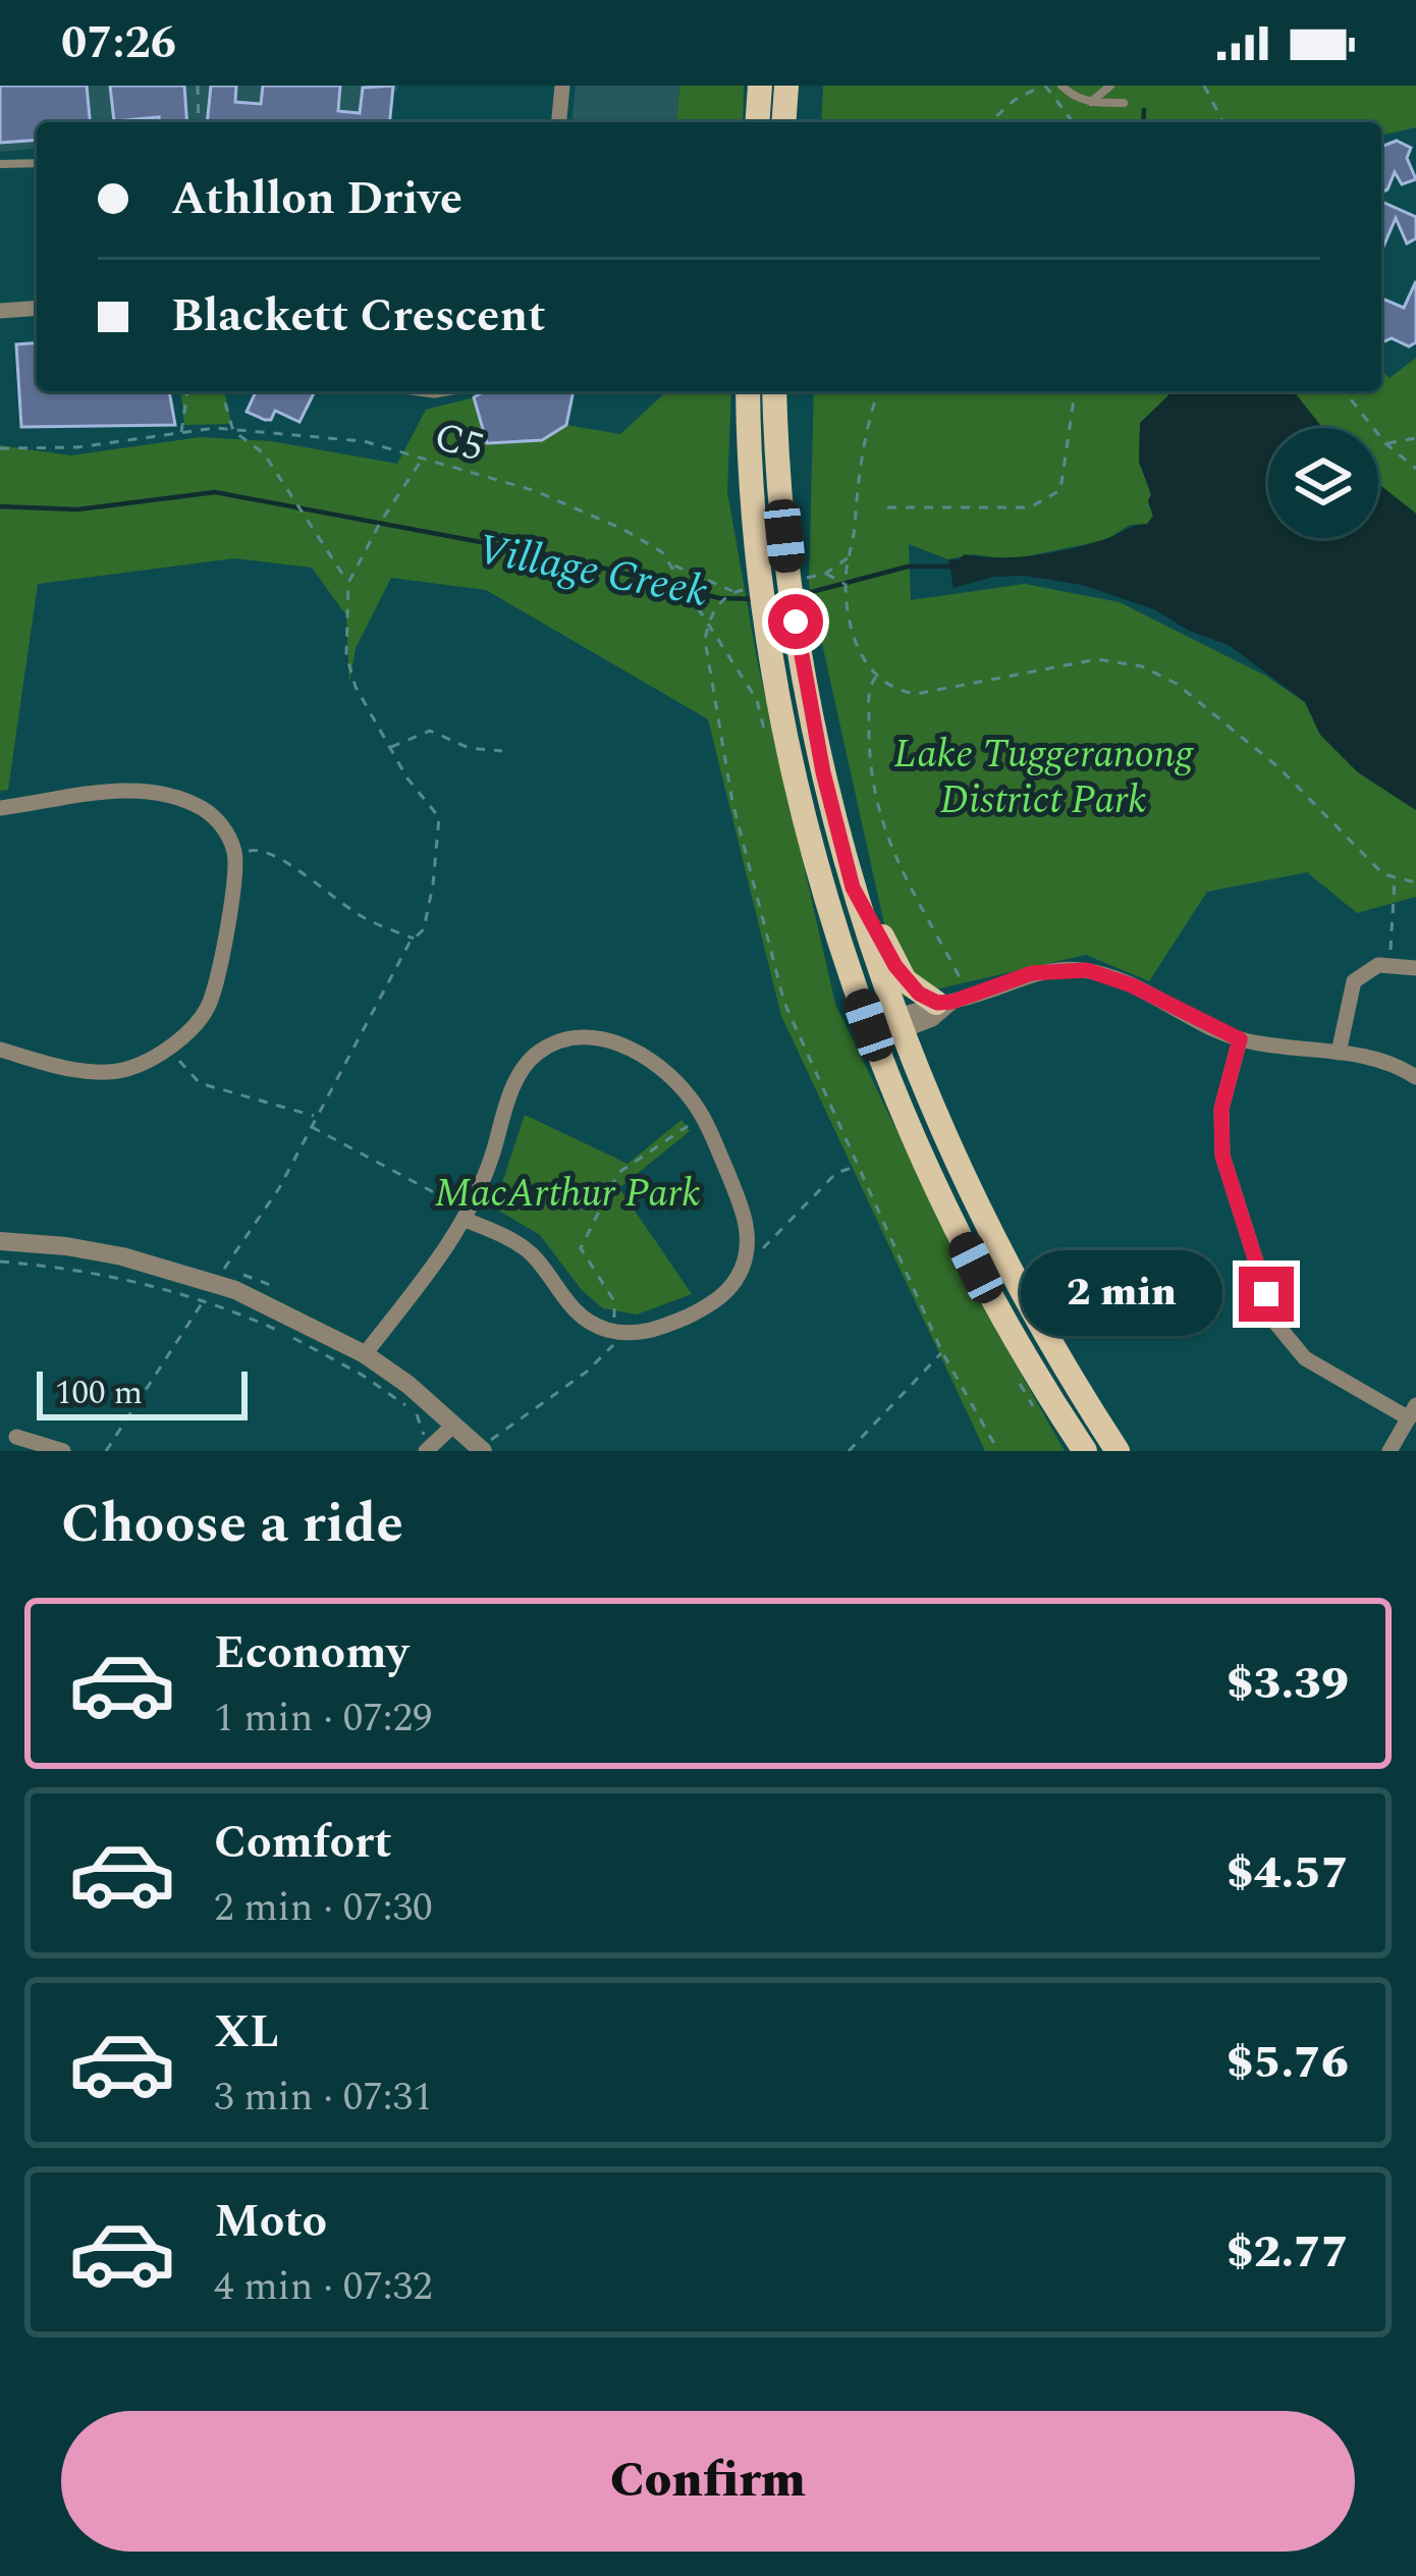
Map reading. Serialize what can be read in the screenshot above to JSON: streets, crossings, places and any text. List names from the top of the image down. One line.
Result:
{"streets":{"path":["C5"]},"water":["Village Creek"],"parks":["Lake Tuggeranong District Park","MacArthur Park"],"scale_bar":"100 m","page":{"status":"07:26","banner":["Athllon Drive","Blackett Crescent"],"bubble":"2 min","scale":"100 m","heading":"Choose a ride","list":[{"name":"Economy","note":"1 min · 07:29","value":"$3.39"},{"name":"Comfort","note":"2 min · 07:30","value":"$4.57"},{"name":"XL","note":"3 min · 07:31","value":"$5.76"},{"name":"Moto","note":"4 min · 07:32","value":"$2.77"}],"buttons":"Confirm"}}
